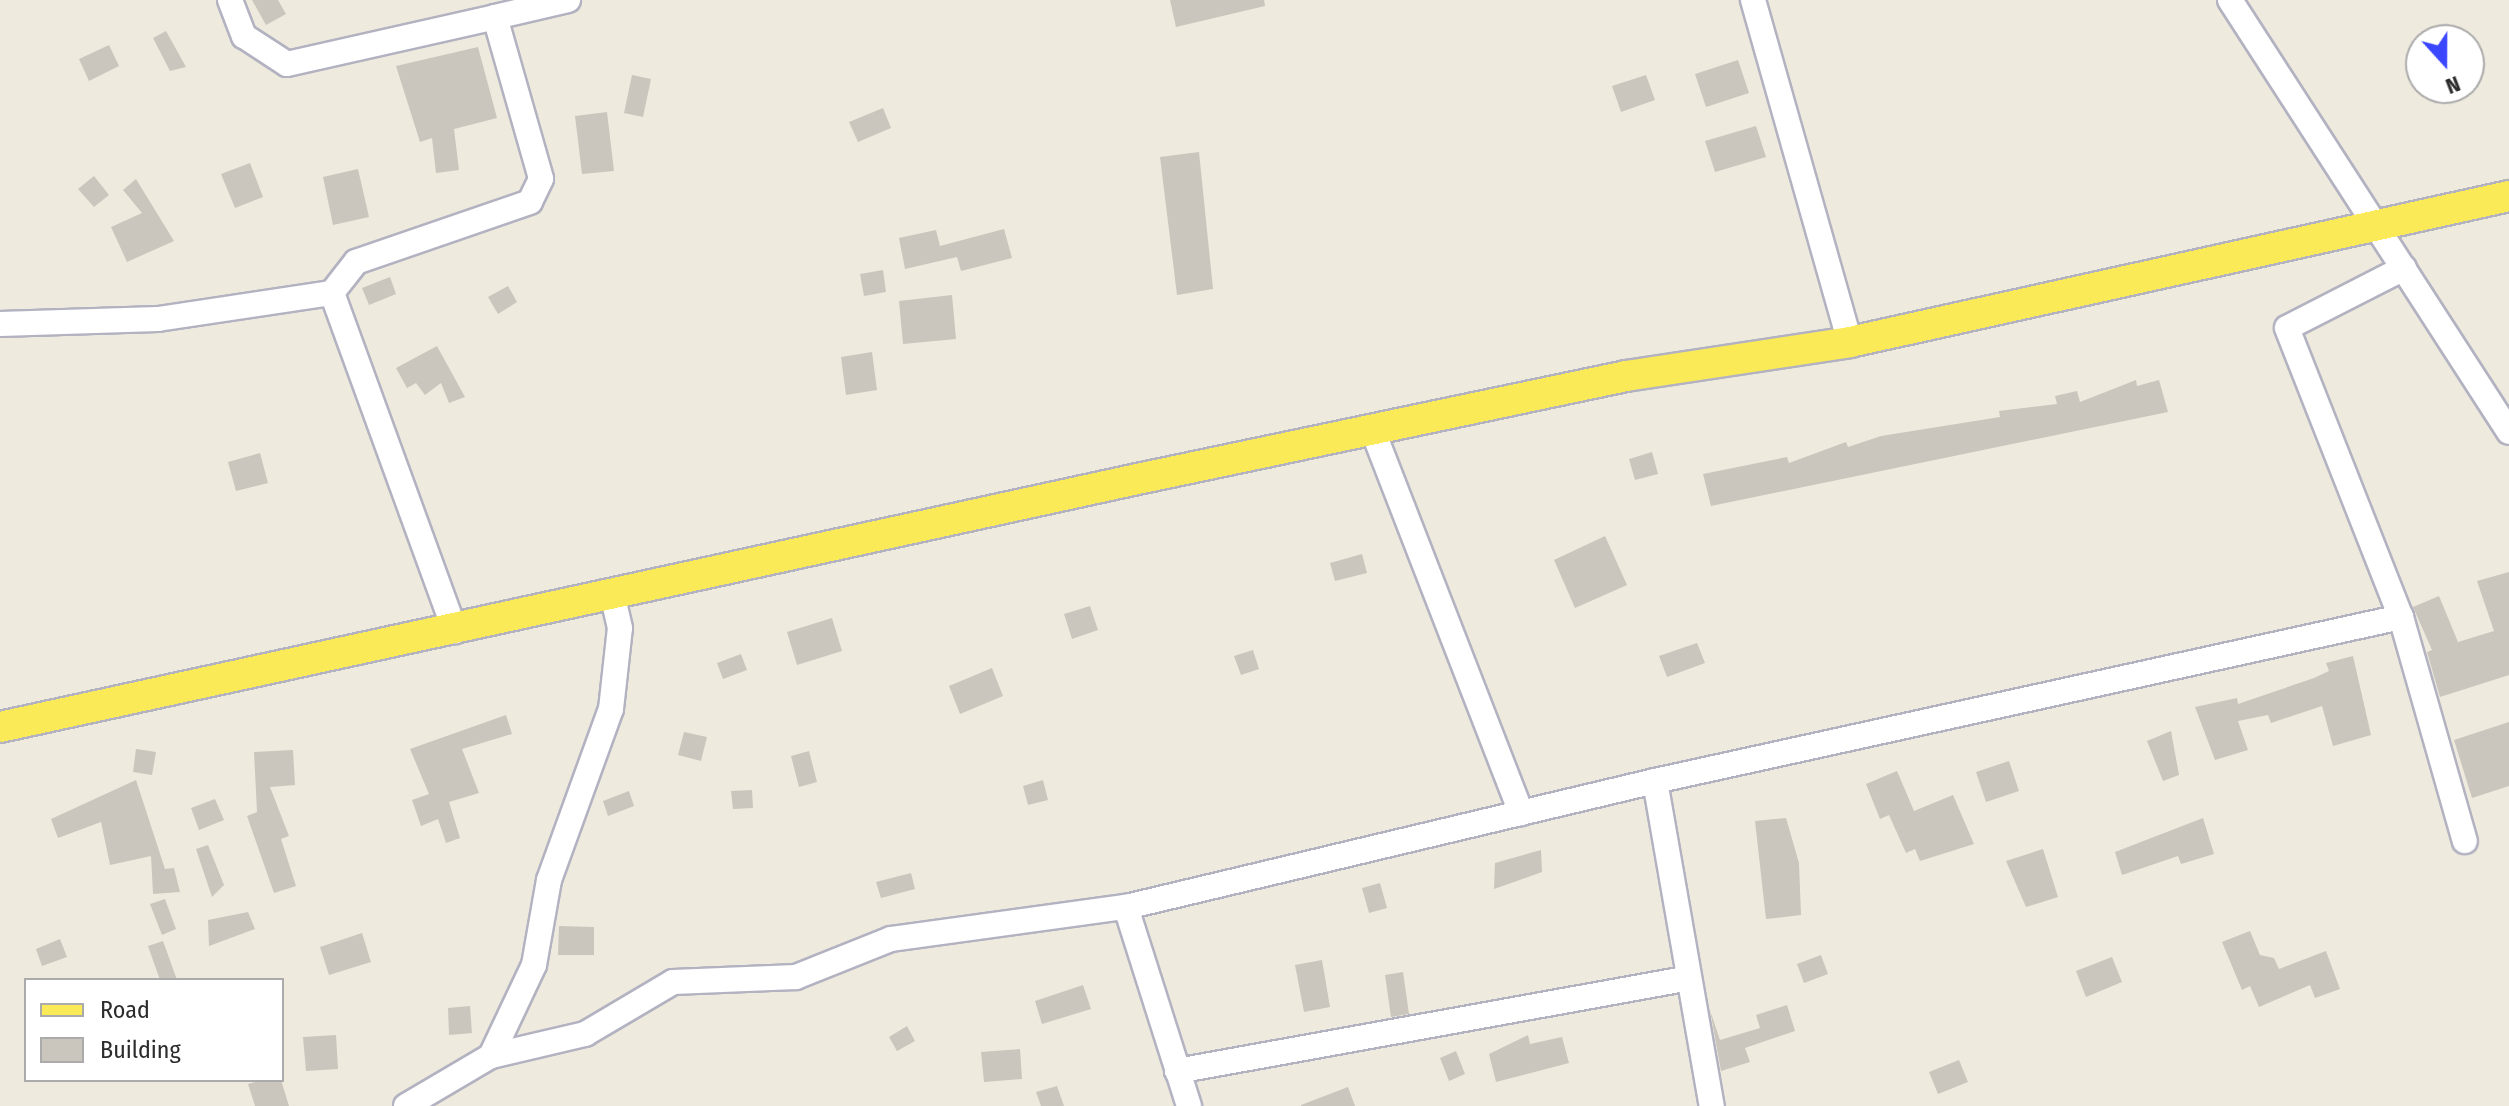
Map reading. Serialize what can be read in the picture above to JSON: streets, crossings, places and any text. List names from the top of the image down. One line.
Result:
{"legend":["Road","Building"],"north":"bottom"}
